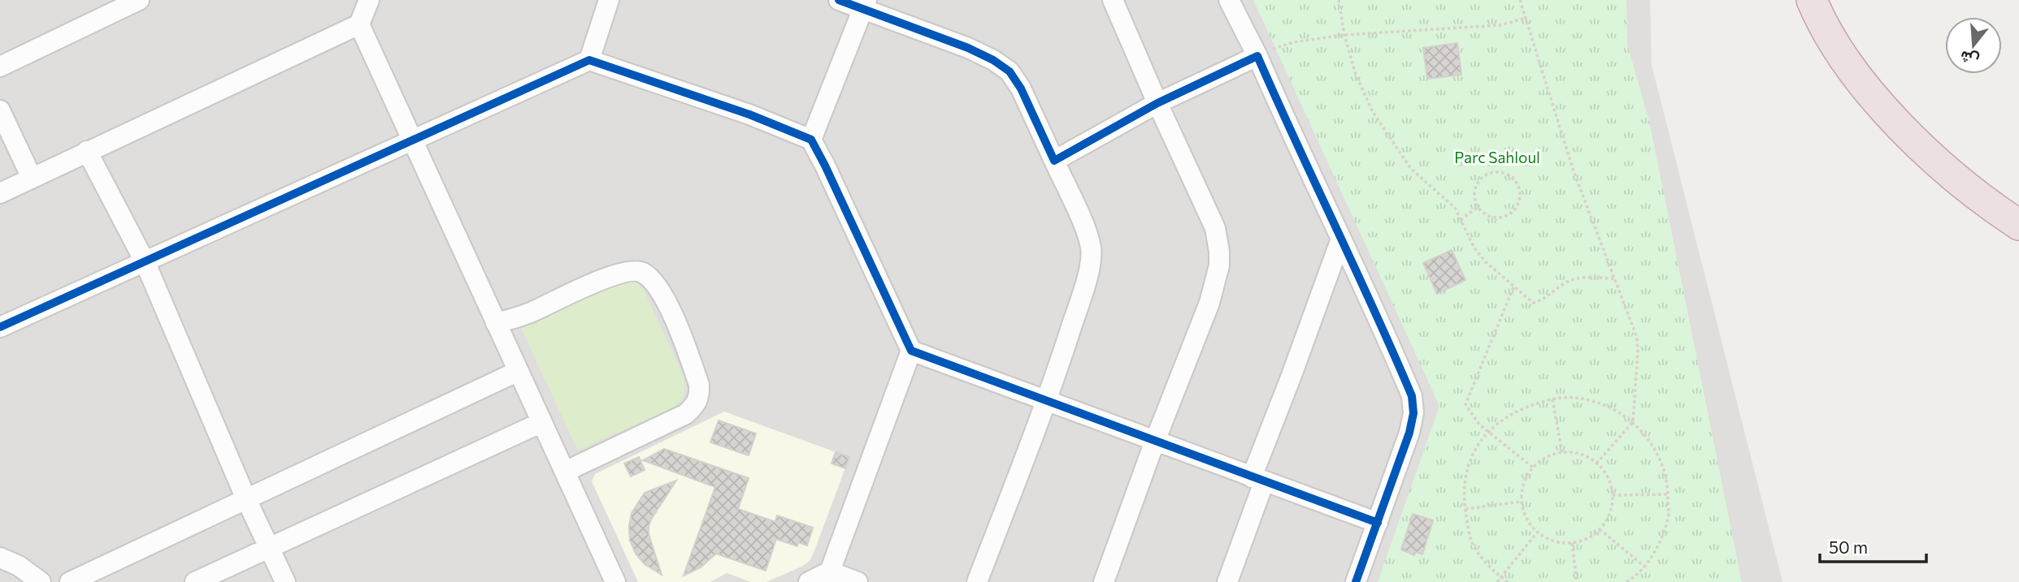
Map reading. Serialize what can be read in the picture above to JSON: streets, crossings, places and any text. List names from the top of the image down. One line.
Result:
{"parks":["Parc Sahloul"],"scale_bar":"50 m","north":"bottom"}
